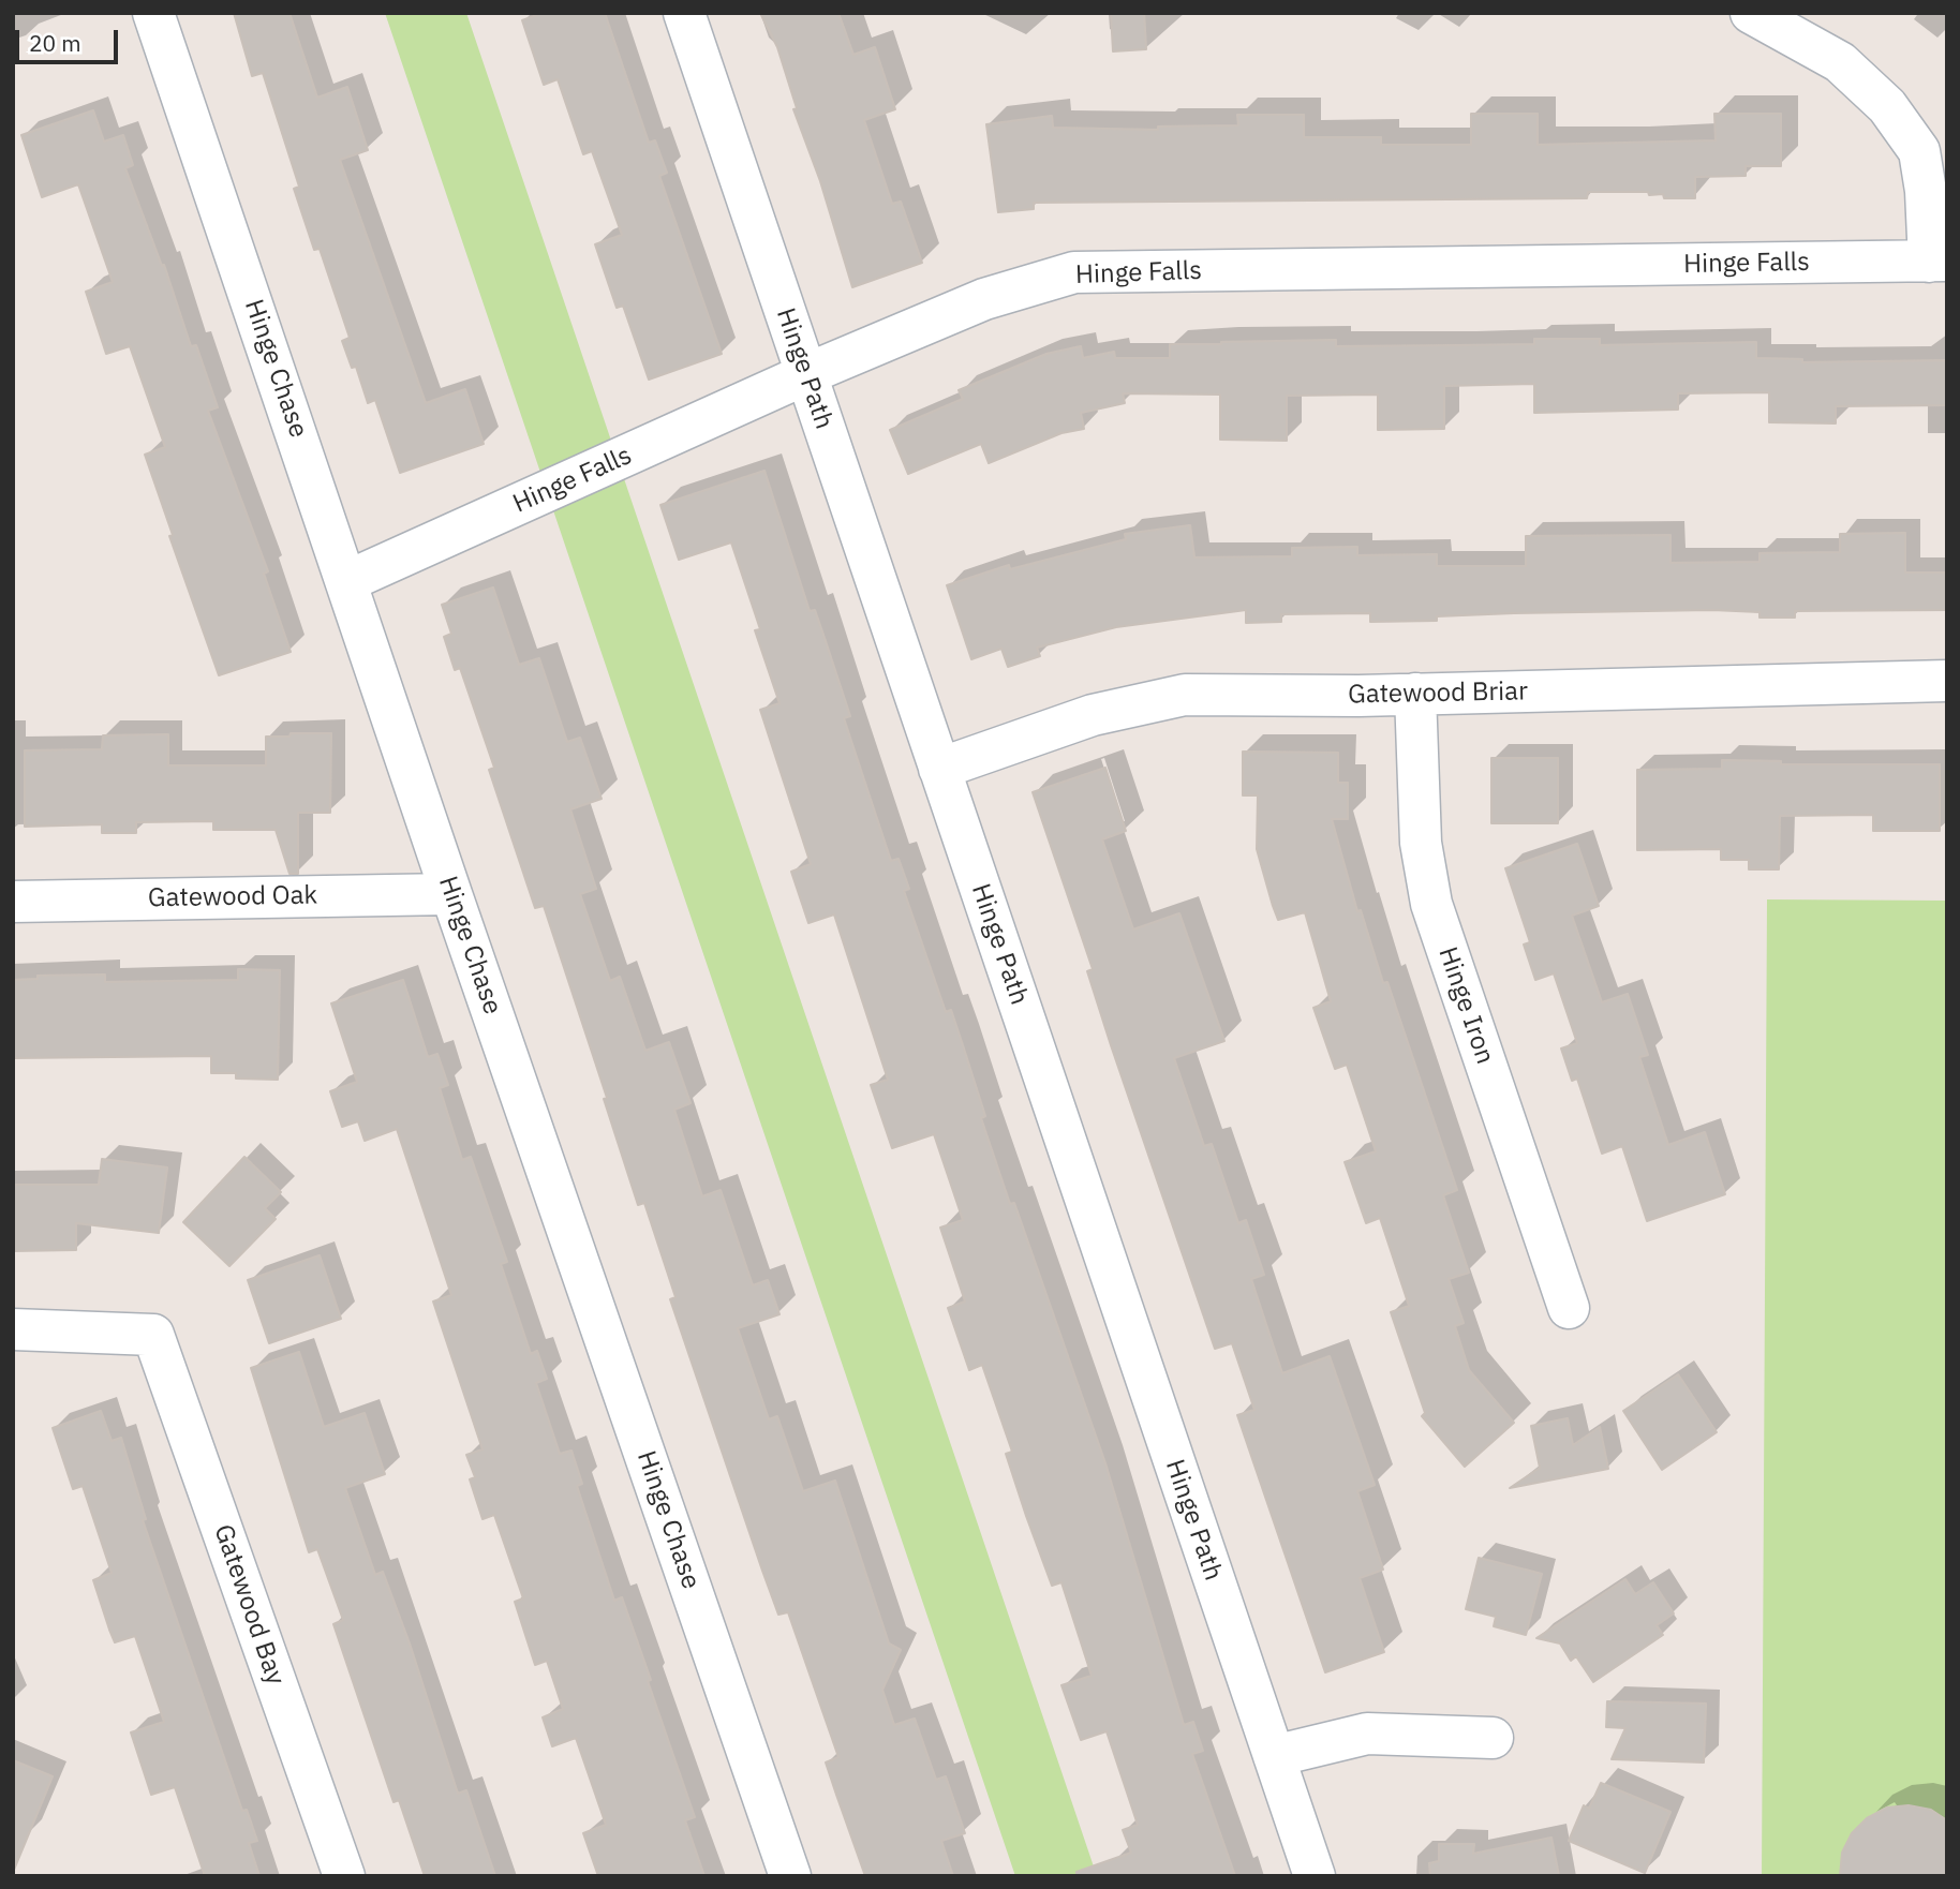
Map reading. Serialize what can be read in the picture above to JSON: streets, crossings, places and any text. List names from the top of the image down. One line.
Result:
{"streets":{"street":["Hinge Falls","Hinge Chase","Hinge Path","Gatewood Briar","Gatewood Oak","Hinge Iron","Gatewood Bay"]},"crossings":[["Hinge Falls","Hinge Chase"],["Hinge Falls","Hinge Path"],["Hinge Chase","Gatewood Oak"],["Hinge Path","Gatewood Briar"],["Gatewood Briar","Hinge Iron"]],"scale_bar":"20 m"}
